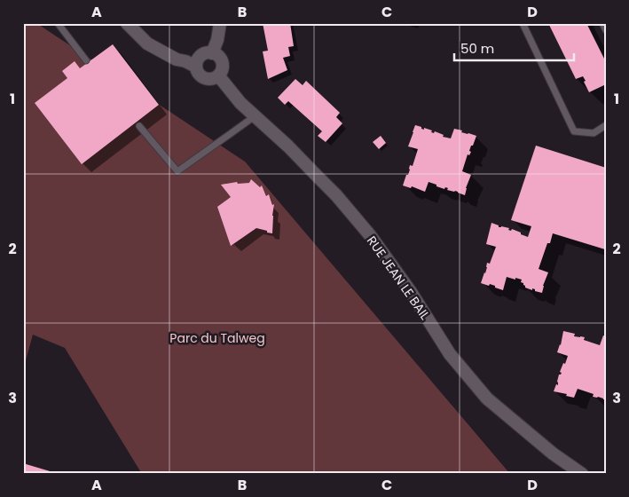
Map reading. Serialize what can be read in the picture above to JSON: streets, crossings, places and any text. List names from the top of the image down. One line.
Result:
{"streets":{"street":["RUE JEAN LE BAIL"]},"parks":["Parc du Talweg"],"scale_bar":"50 m","grid":{"columns":["A","B","C","D"],"rows":["1","2","3"]}}
